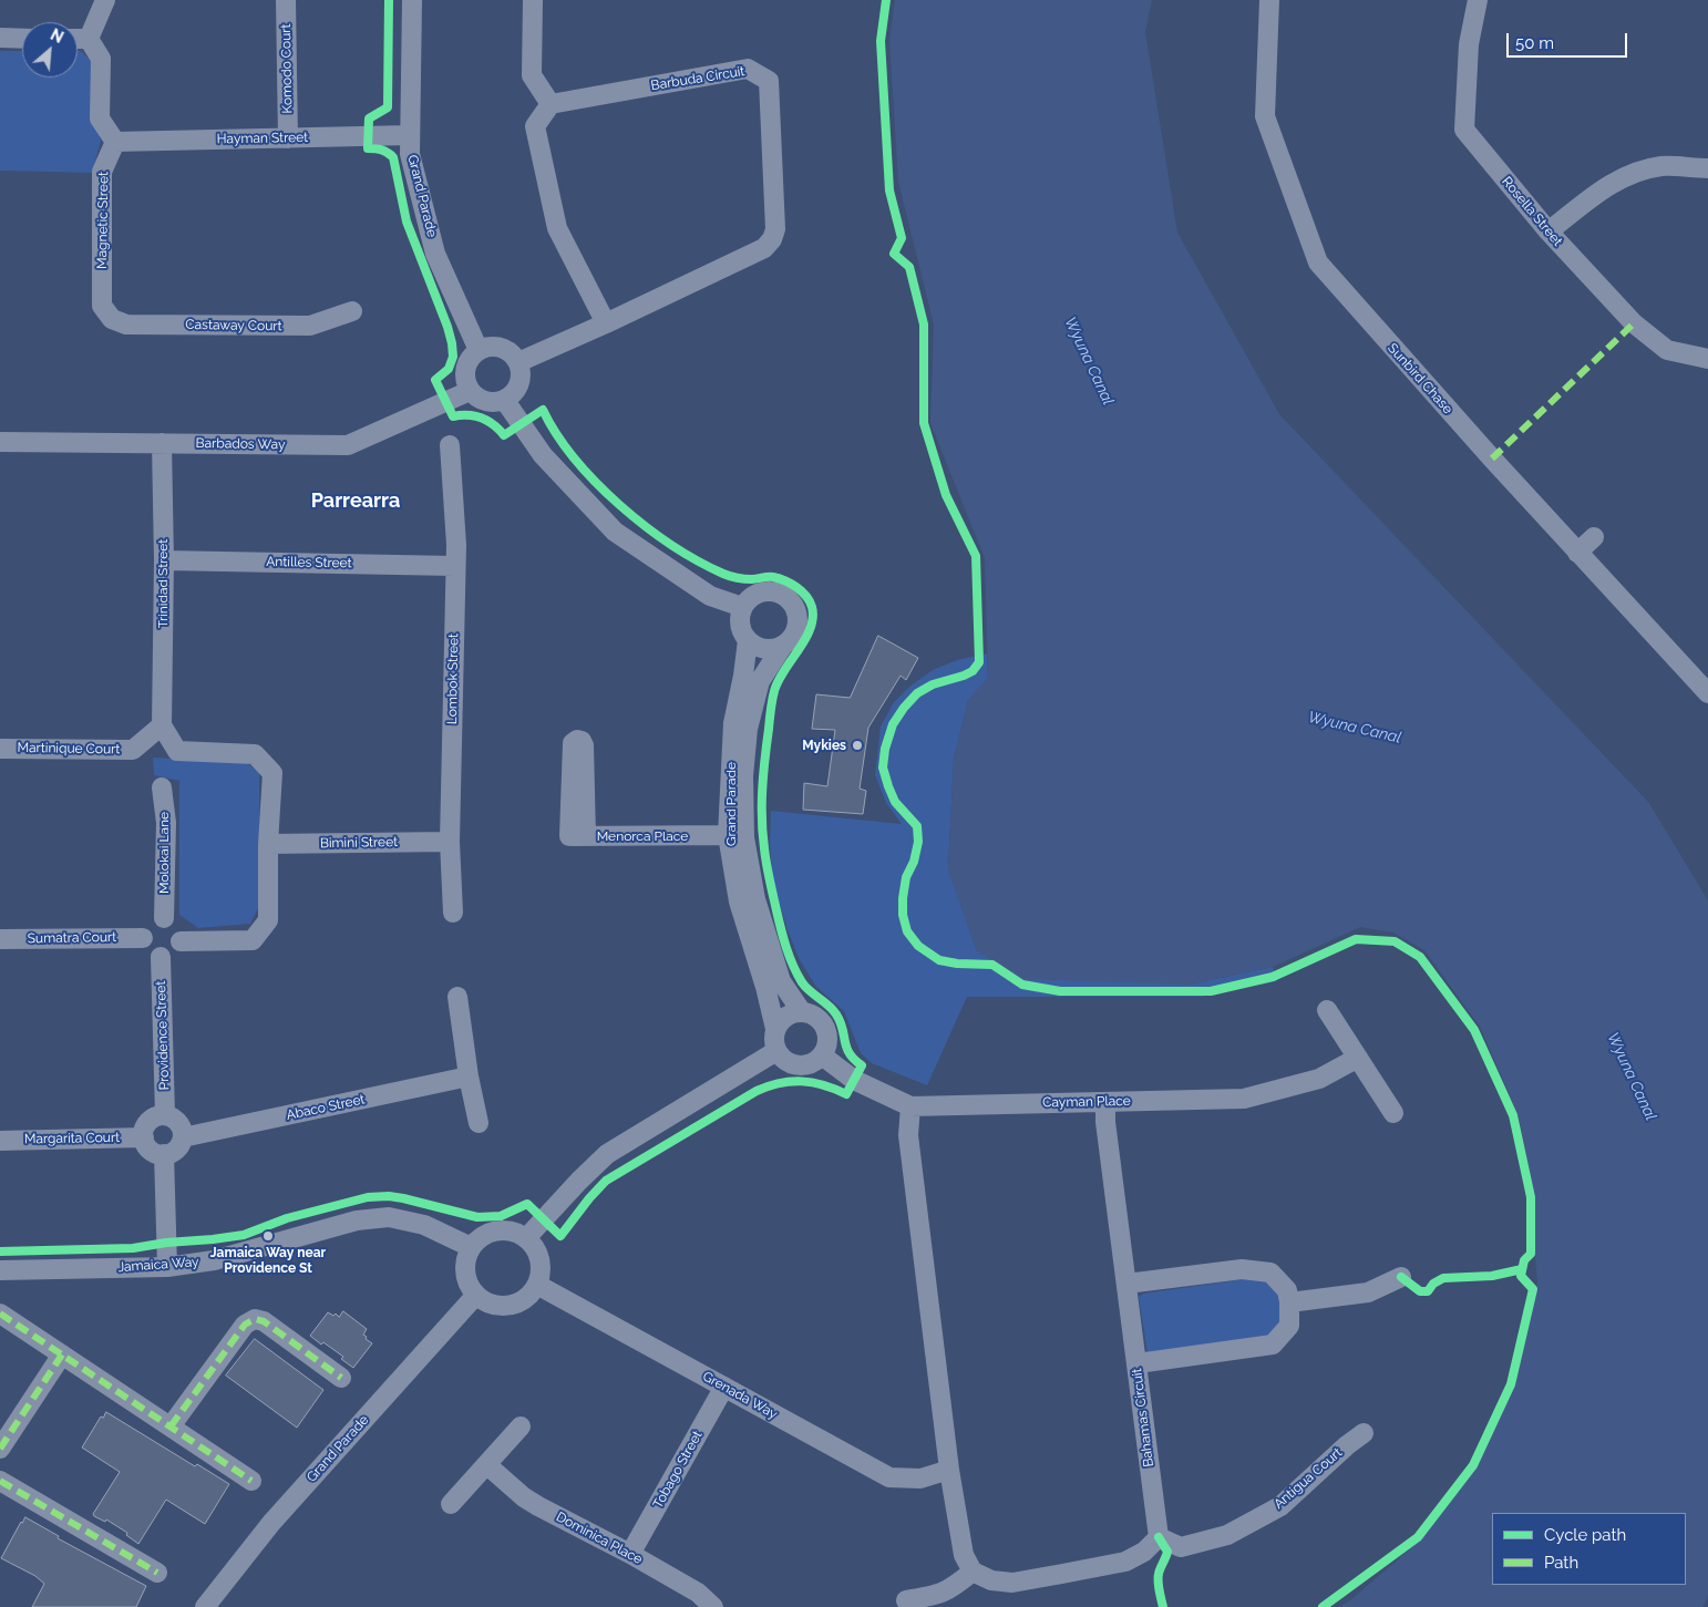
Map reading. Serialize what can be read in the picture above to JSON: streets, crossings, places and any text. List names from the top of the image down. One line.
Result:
{"streets":{"street":["Komodo Court","Barbuda Circuit","Hayman Street","Grand Parade","Rosella Street","Magnetic Street","Castaway Court","Sunbird Chase","Barbados Way","Antilles Street","Trinidad Street","Lombok Street","Martinique Court","Menorca Place","Bimini Street","Molokai Lane","Sumatra Court","Providence Street","Cayman Place","Abaco Street","Margarita Court","Jamaica Way","Grenada Way","Bahamas Circuit","Tobago Street","Antigua Court","Dominica Place"]},"crossings":[["Komodo Court","Hayman Street"],["Barbuda Circuit","Grand Parade"],["Barbuda Circuit","Barbados Way"],["Hayman Street","Grand Parade"],["Hayman Street","Magnetic Street"],["Grand Parade","Barbados Way"],["Grand Parade","Menorca Place"],["Grand Parade","Cayman Place"],["Grand Parade","Jamaica Way"],["Grand Parade","Grenada Way"],["Magnetic Street","Castaway Court"],["Barbados Way","Trinidad Street"],["Antilles Street","Trinidad Street"],["Antilles Street","Lombok Street"],["Trinidad Street","Martinique Court"],["Lombok Street","Bimini Street"],["Molokai Lane","Sumatra Court"],["Molokai Lane","Providence Street"],["Sumatra Court","Providence Street"],["Providence Street","Abaco Street"],["Providence Street","Margarita Court"],["Cayman Place","Bahamas Circuit"],["Abaco Street","Margarita Court"],["Jamaica Way","Grenada Way"],["Grenada Way","Tobago Street"],["Bahamas Circuit","Antigua Court"],["Tobago Street","Dominica Place"]],"districts":["Parrearra"],"water":["Wyuna Canal"],"places":["Mykies","Jamaica Way near Providence St"],"legend":["Cycle path","Path"],"scale_bar":"50 m","north":"top right"}
